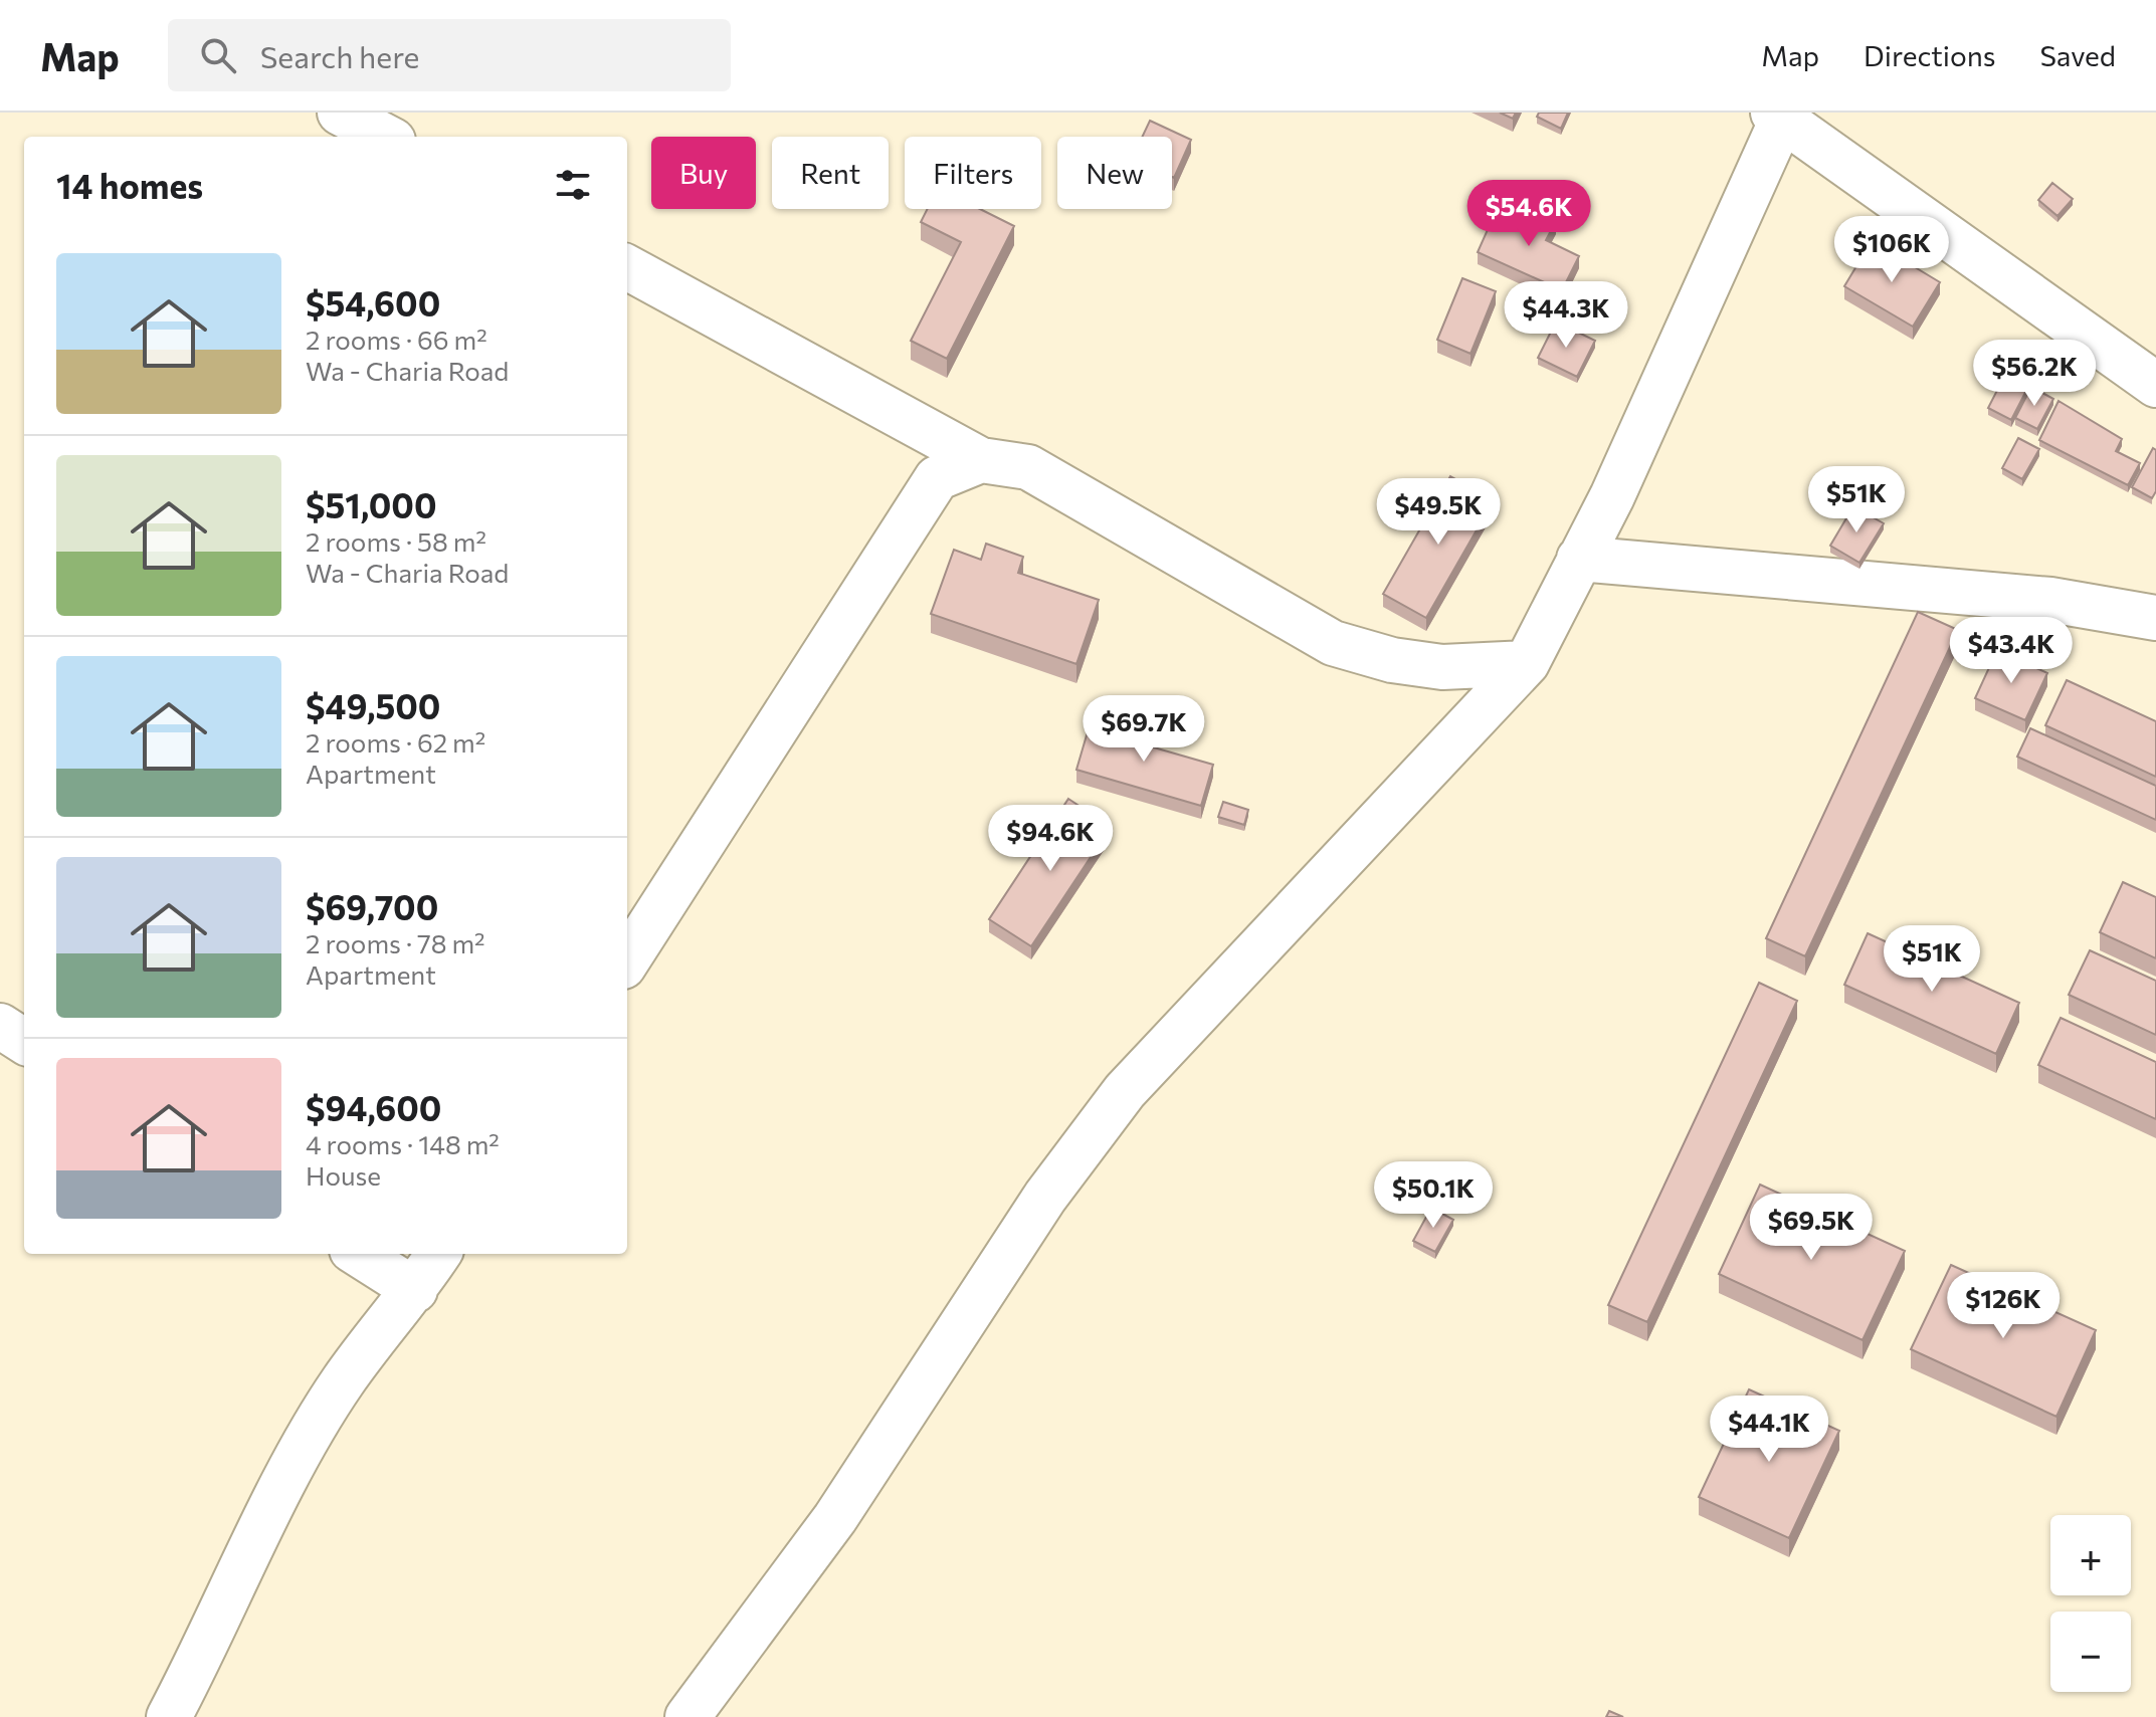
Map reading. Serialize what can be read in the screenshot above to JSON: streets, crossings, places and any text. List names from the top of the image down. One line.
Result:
{"page":{"header":"Map","search":"Search here","nav":["Map","Directions","Saved"],"chip":["Buy","Rent","Filters","New"],"heading":"14 homes","price":["$54.6K","$106K","$44.3K","$56.2K","$51K","$49.5K","$43.4K","$69.7K","$94.6K","$51K","$50.1K","$69.5K","$126K","$44.1K"],"list":[{"name":"$54,600","note":"2 rooms · 66 m² · Wa - Charia Road"},{"name":"$51,000","note":"2 rooms · 58 m² · Wa - Charia Road"},{"name":"$49,500","note":"2 rooms · 62 m² · Apartment"},{"name":"$69,700","note":"2 rooms · 78 m² · Apartment"},{"name":"$94,600","note":"4 rooms · 148 m² · House"}],"map_buttons":["+","−"]}}
